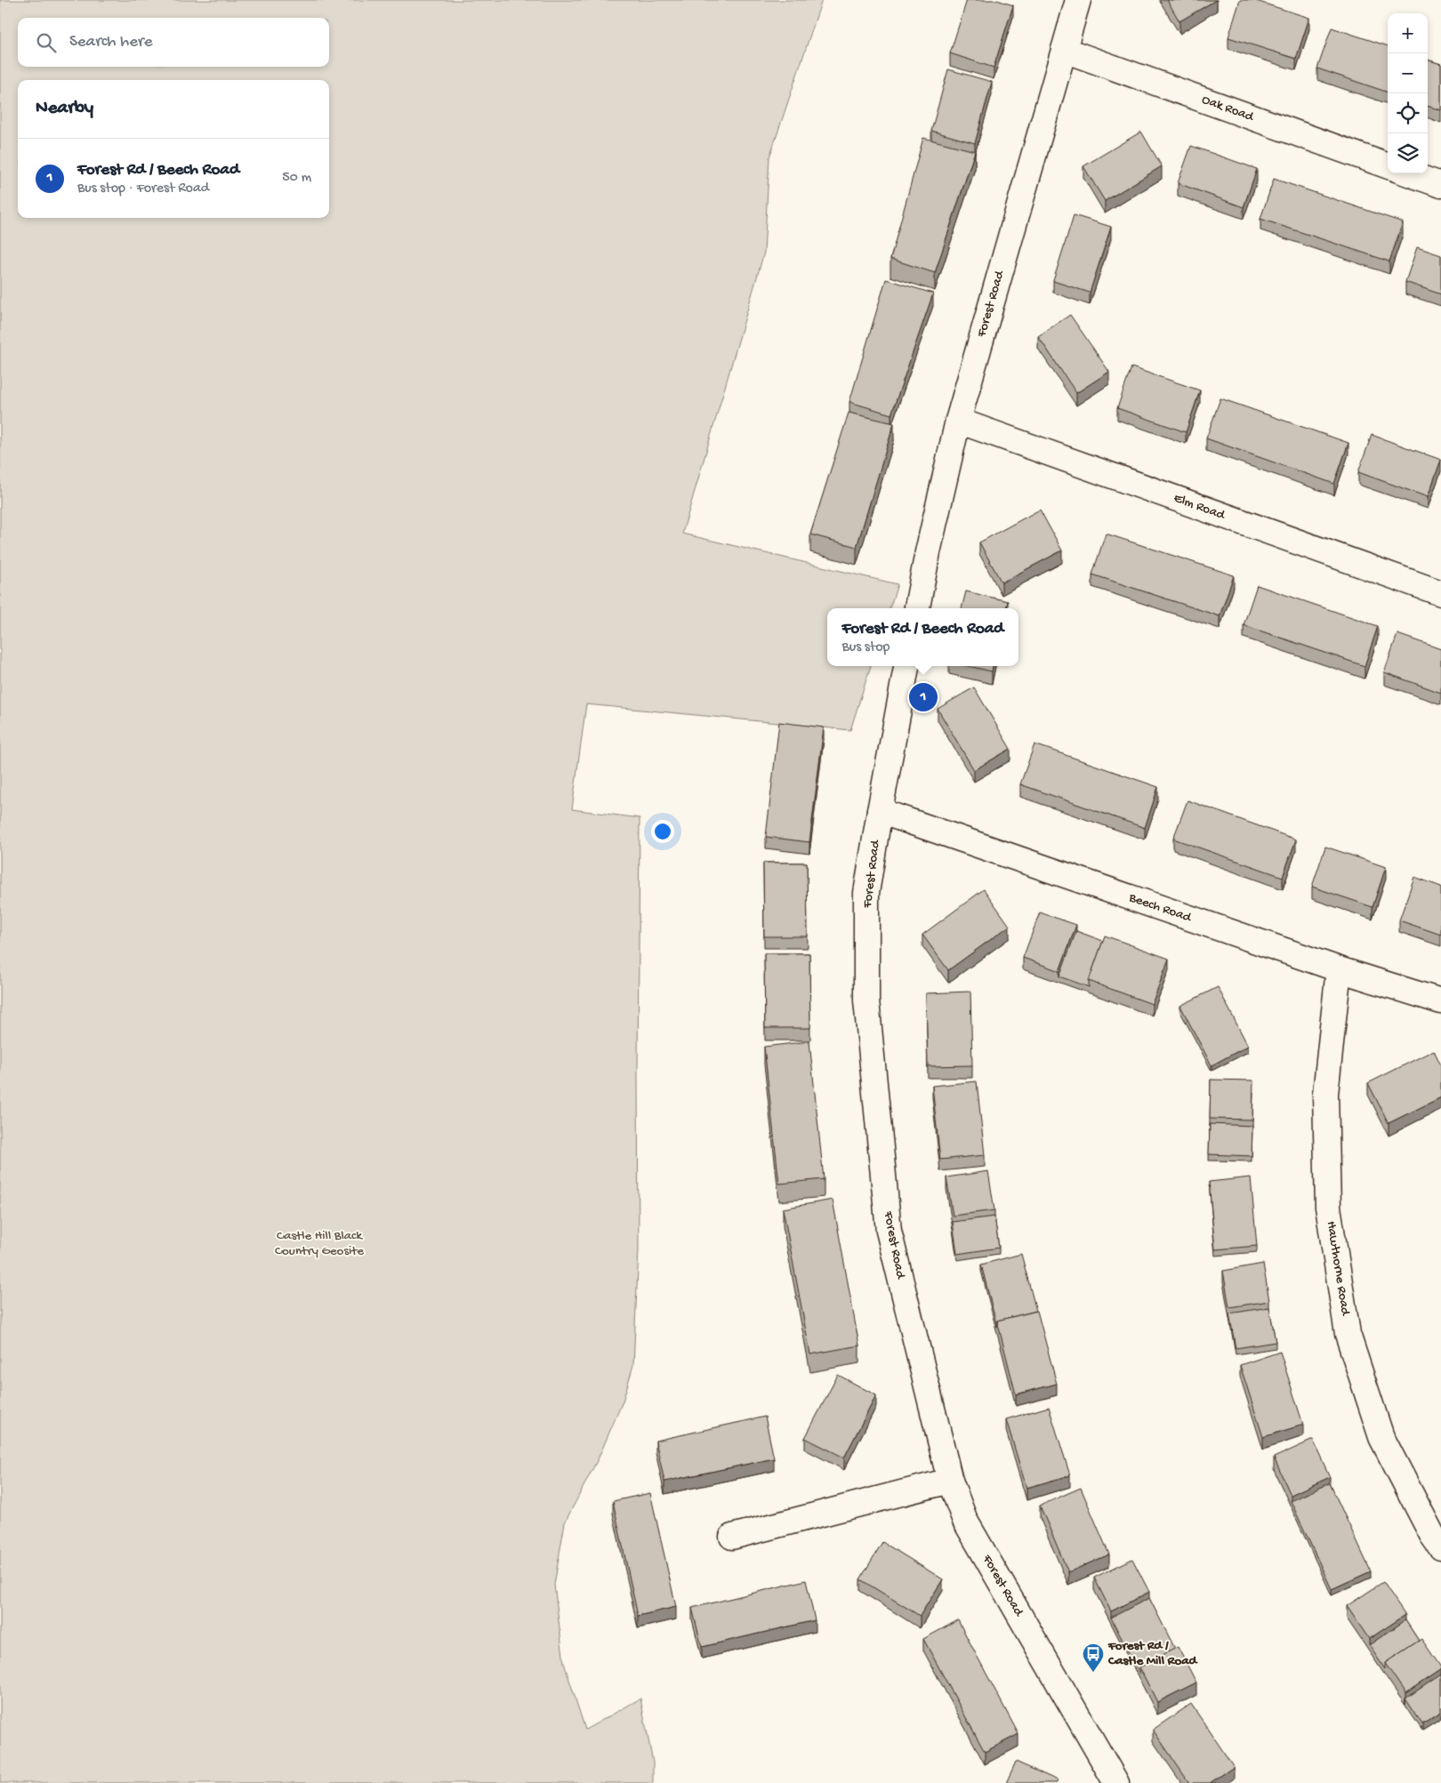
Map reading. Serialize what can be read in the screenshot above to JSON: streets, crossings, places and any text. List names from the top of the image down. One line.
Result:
{"streets":{"street":["Oak Road","Forest Road","Elm Road","Beech Road","Hawthorne Road"]},"crossings":[["Oak Road","Forest Road"],["Forest Road","Elm Road"],["Forest Road","Beech Road"],["Beech Road","Hawthorne Road"]],"parks":["Castle Hill Black Country Geosite"],"places":{"bus stop":["Forest Rd / Castle Mill Road"]},"page":{"map_buttons":["+","−"],"search":"Search here","heading":"Nearby","list":[{"mark":"1","name":"Forest Rd / Beech Road","note":"Bus stop · Forest Road","value":"50 m"}],"popup":["Forest Rd / Beech Road","Bus stop"],"pins":"1"}}
